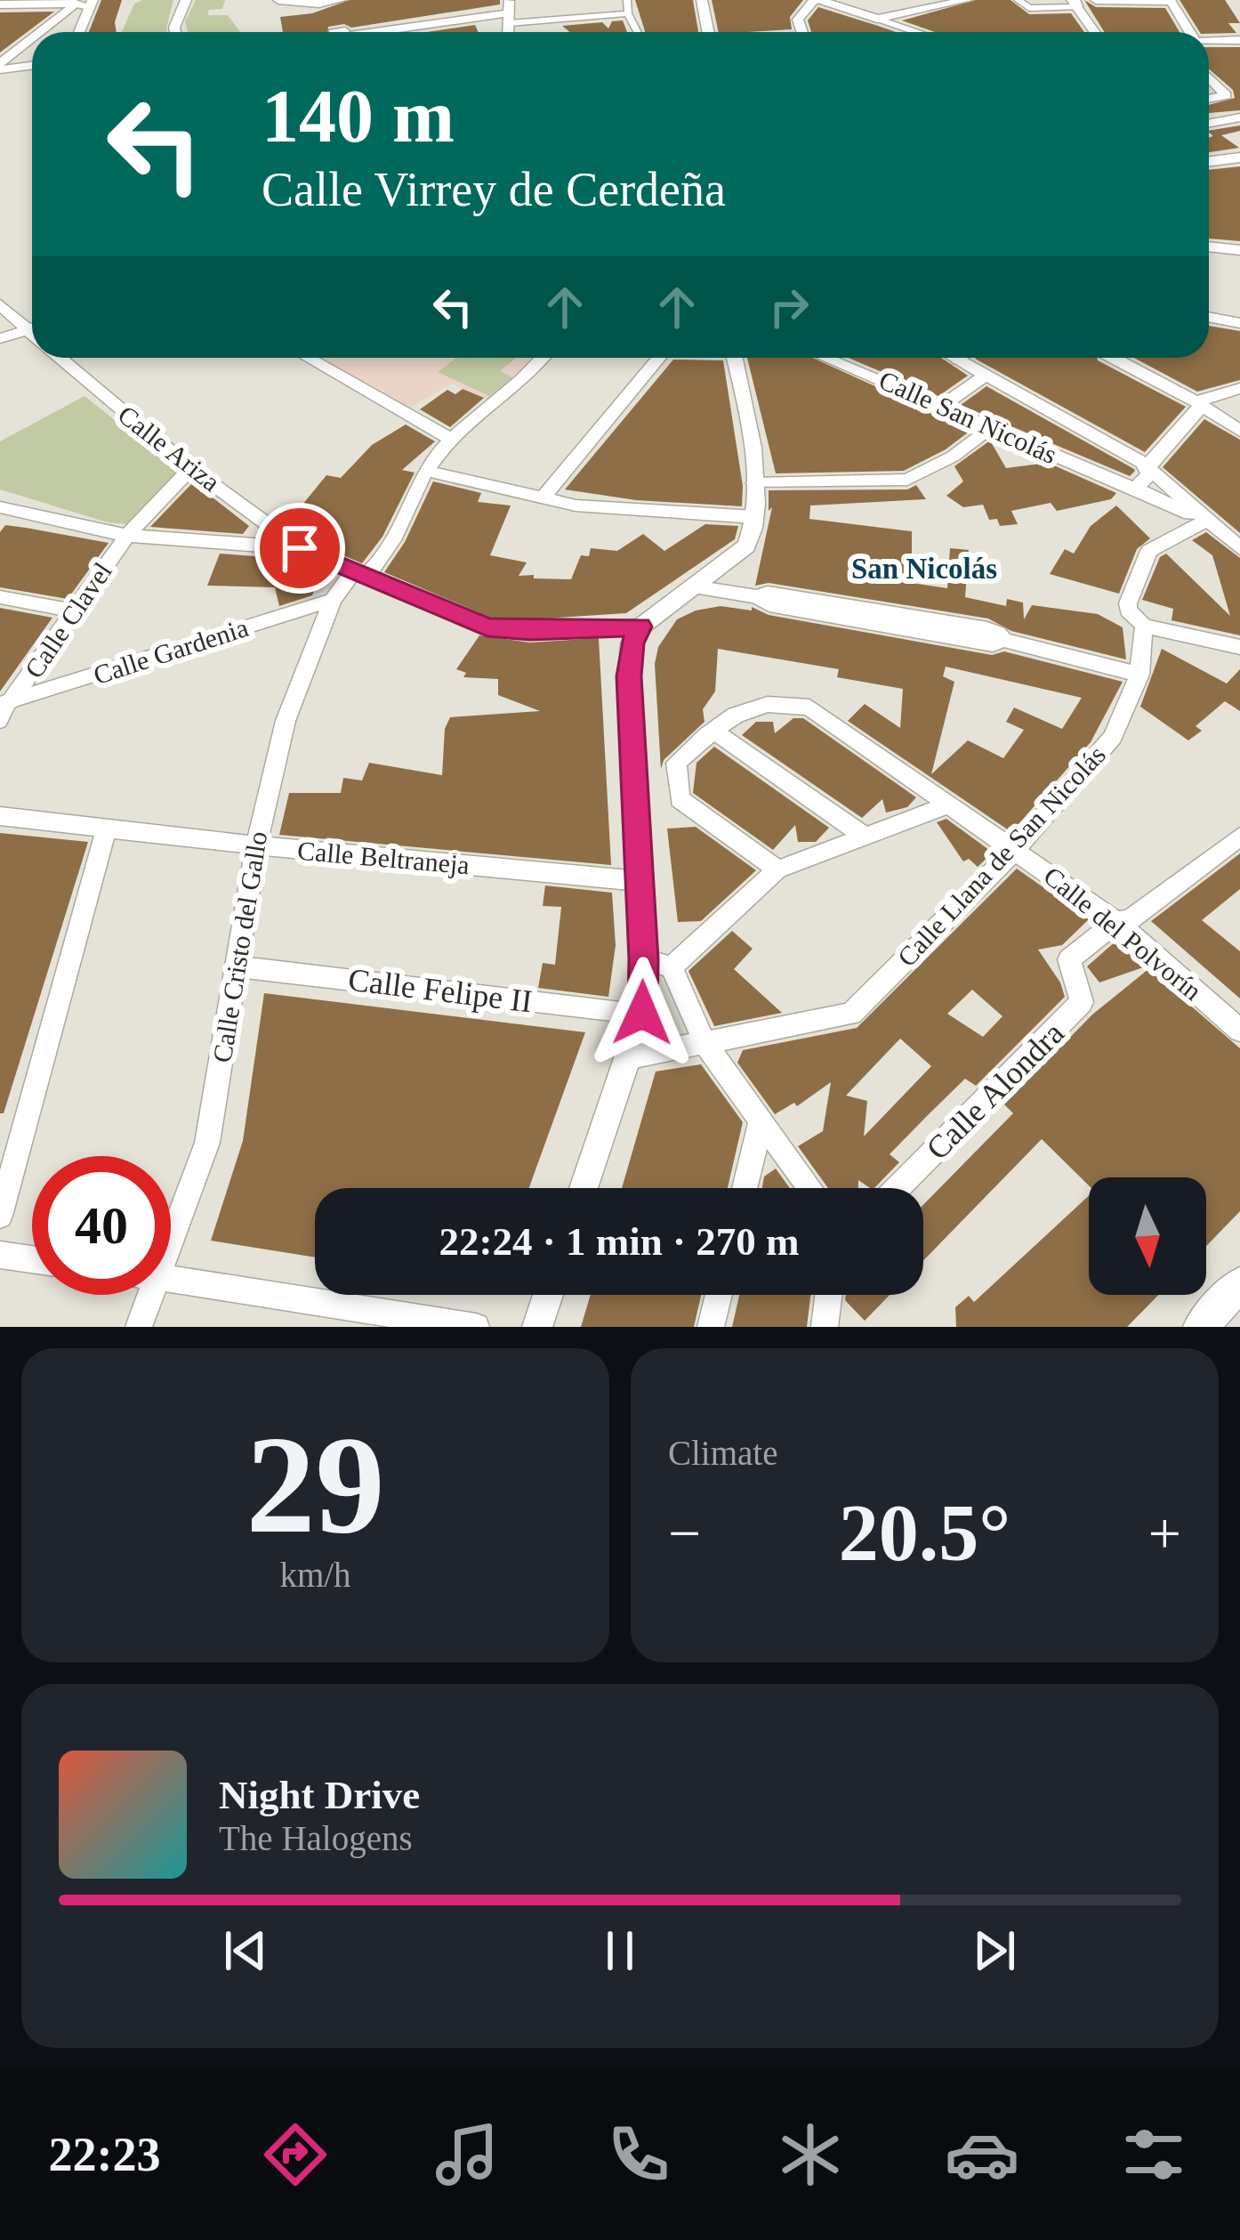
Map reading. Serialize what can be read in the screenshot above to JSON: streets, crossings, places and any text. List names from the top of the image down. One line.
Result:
{"streets":{"street":["Calle San Nicolás","Calle Ariza","Calle Clavel","Calle Gardenia","Calle Llana de San Nicolás","Calle Beltraneja","Calle del Polvorín","Calle Cristo del Gallo","Calle Felipe II","Calle Alondra"]},"crossings":[["Calle San Nicolás","Calle Llana de San Nicolás"],["Calle Ariza","Calle Clavel"],["Calle Ariza","Calle Cristo del Gallo"],["Calle Clavel","Calle Gardenia"],["Calle Gardenia","Calle Cristo del Gallo"],["Calle Llana de San Nicolás","Calle del Polvorín"],["Calle Beltraneja","Calle Cristo del Gallo"],["Calle del Polvorín","Calle Alondra"],["Calle Cristo del Gallo","Calle Felipe II"]],"districts":["San Nicolás"],"north":"bottom","page":{"turn":["140 m","Calle Virrey de Cerdeña"],"limit":"40","trip":"22:24 · 1 min · 270 m","tile":[["29","km/h"],"Climate"],"heat":["−","20.5°","+"],"song":["Night Drive","The Halogens"],"tabs":"22:23"}}
